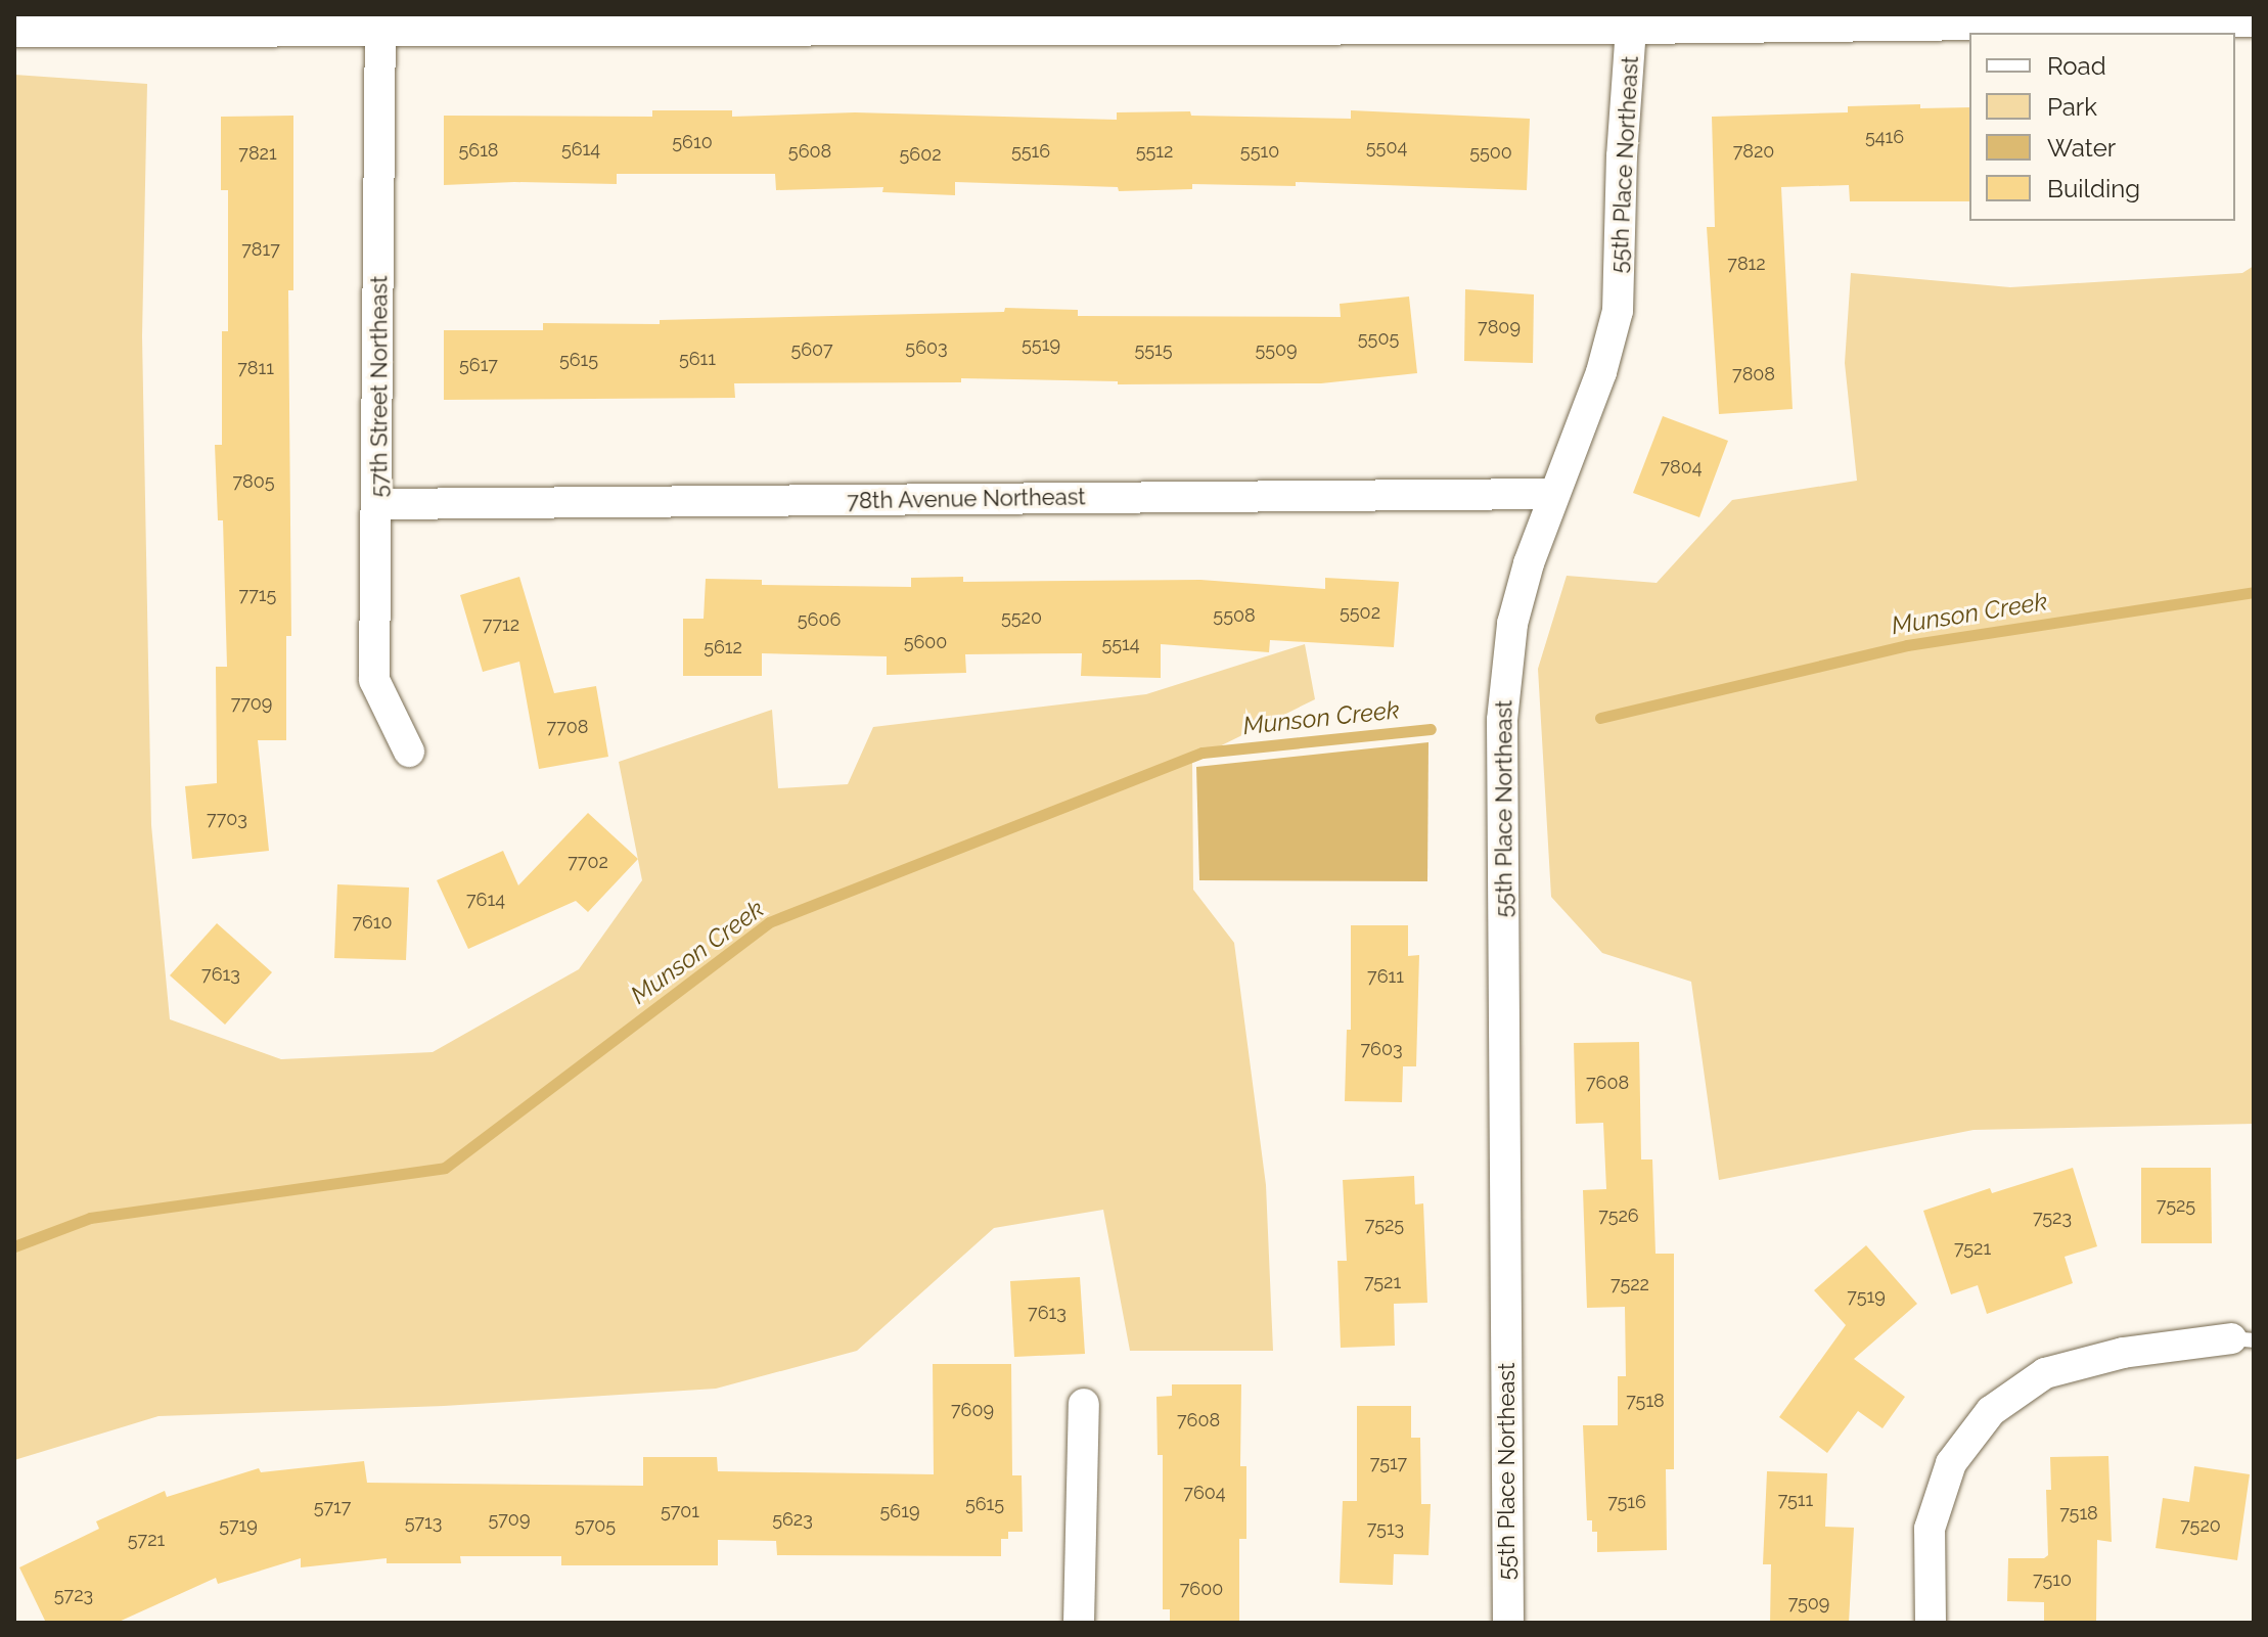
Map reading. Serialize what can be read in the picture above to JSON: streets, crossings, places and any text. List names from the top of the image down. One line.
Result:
{"streets":{"street":["55th Place Northeast","57th Street Northeast","78th Avenue Northeast"]},"crossings":[["55th Place Northeast","78th Avenue Northeast"],["57th Street Northeast","78th Avenue Northeast"]],"water":["Munson Creek"],"house_numbers":["5416","5610","5504","5614","5618","5608","5516","5512","5510","7820","5500","7821","5602","7817","7812","7809","5505","5519","5603","5607","5515","5509","5611","5615","5617","7811","7808","7804","7805","7715","5502","5508","5520","5606","7712","5600","5514","5612","7709","7708","7703","7702","7614","7610","7613","7611","7603","7608","7525","7526","7523","7525","7521","7521","7522","7519","7613","7518","7609","7608","7517","7604","7511","7516","5615","5717","5701","5619","7518","5709","5623","5713","5719","5705","7520","7513","5721","7510","7600","5723","7509"],"legend":["Road","Park","Water","Building"]}
